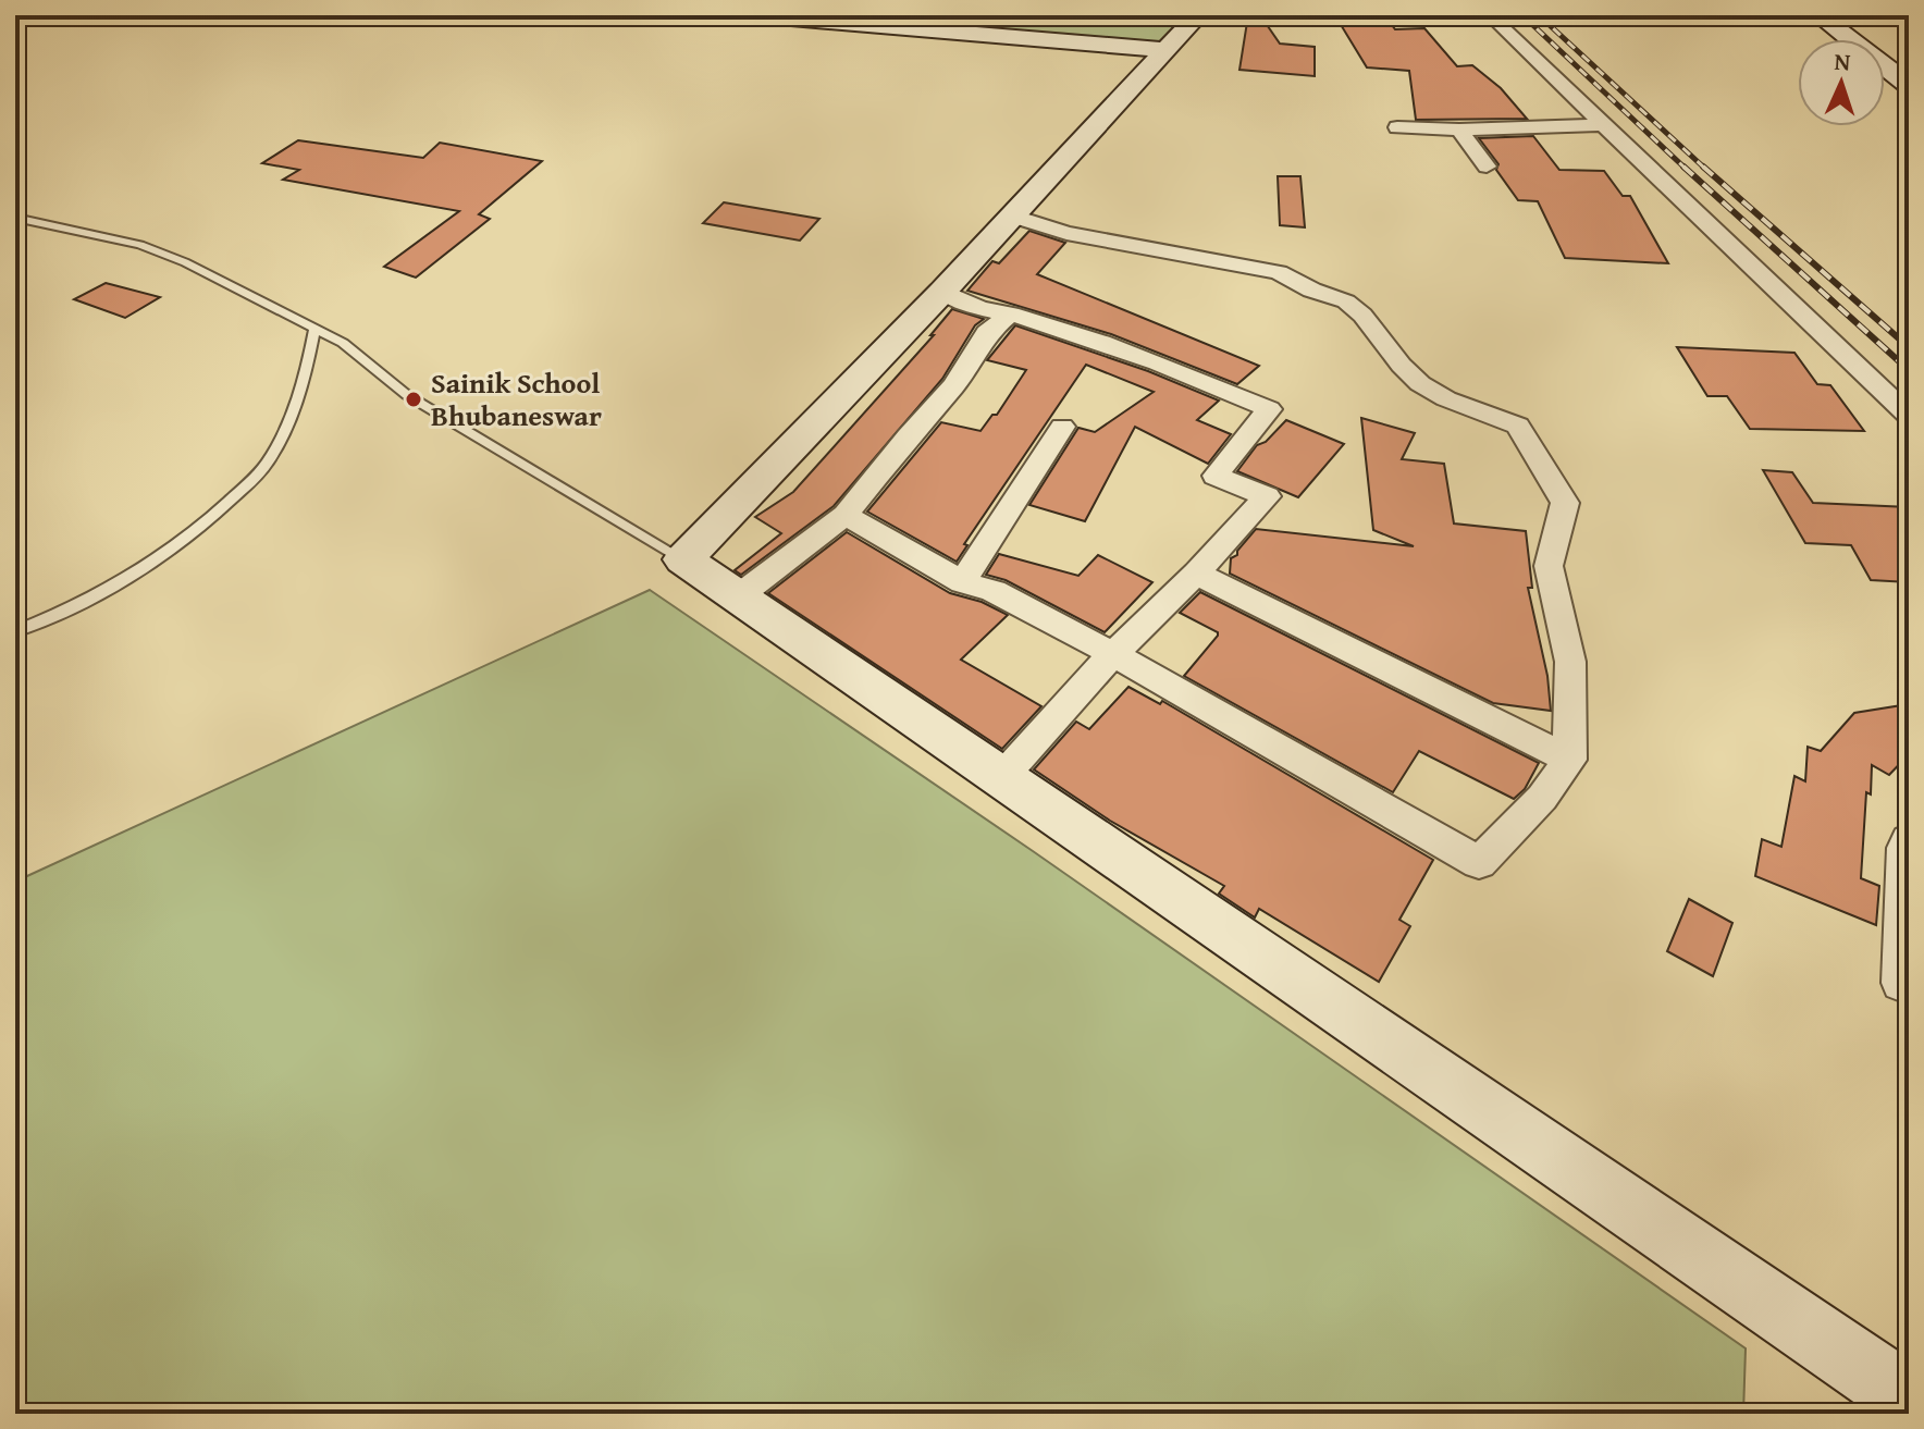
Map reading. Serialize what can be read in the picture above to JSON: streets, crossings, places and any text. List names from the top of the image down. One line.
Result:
{"places":["Sainik School Bhubaneswar"],"north":"top"}
